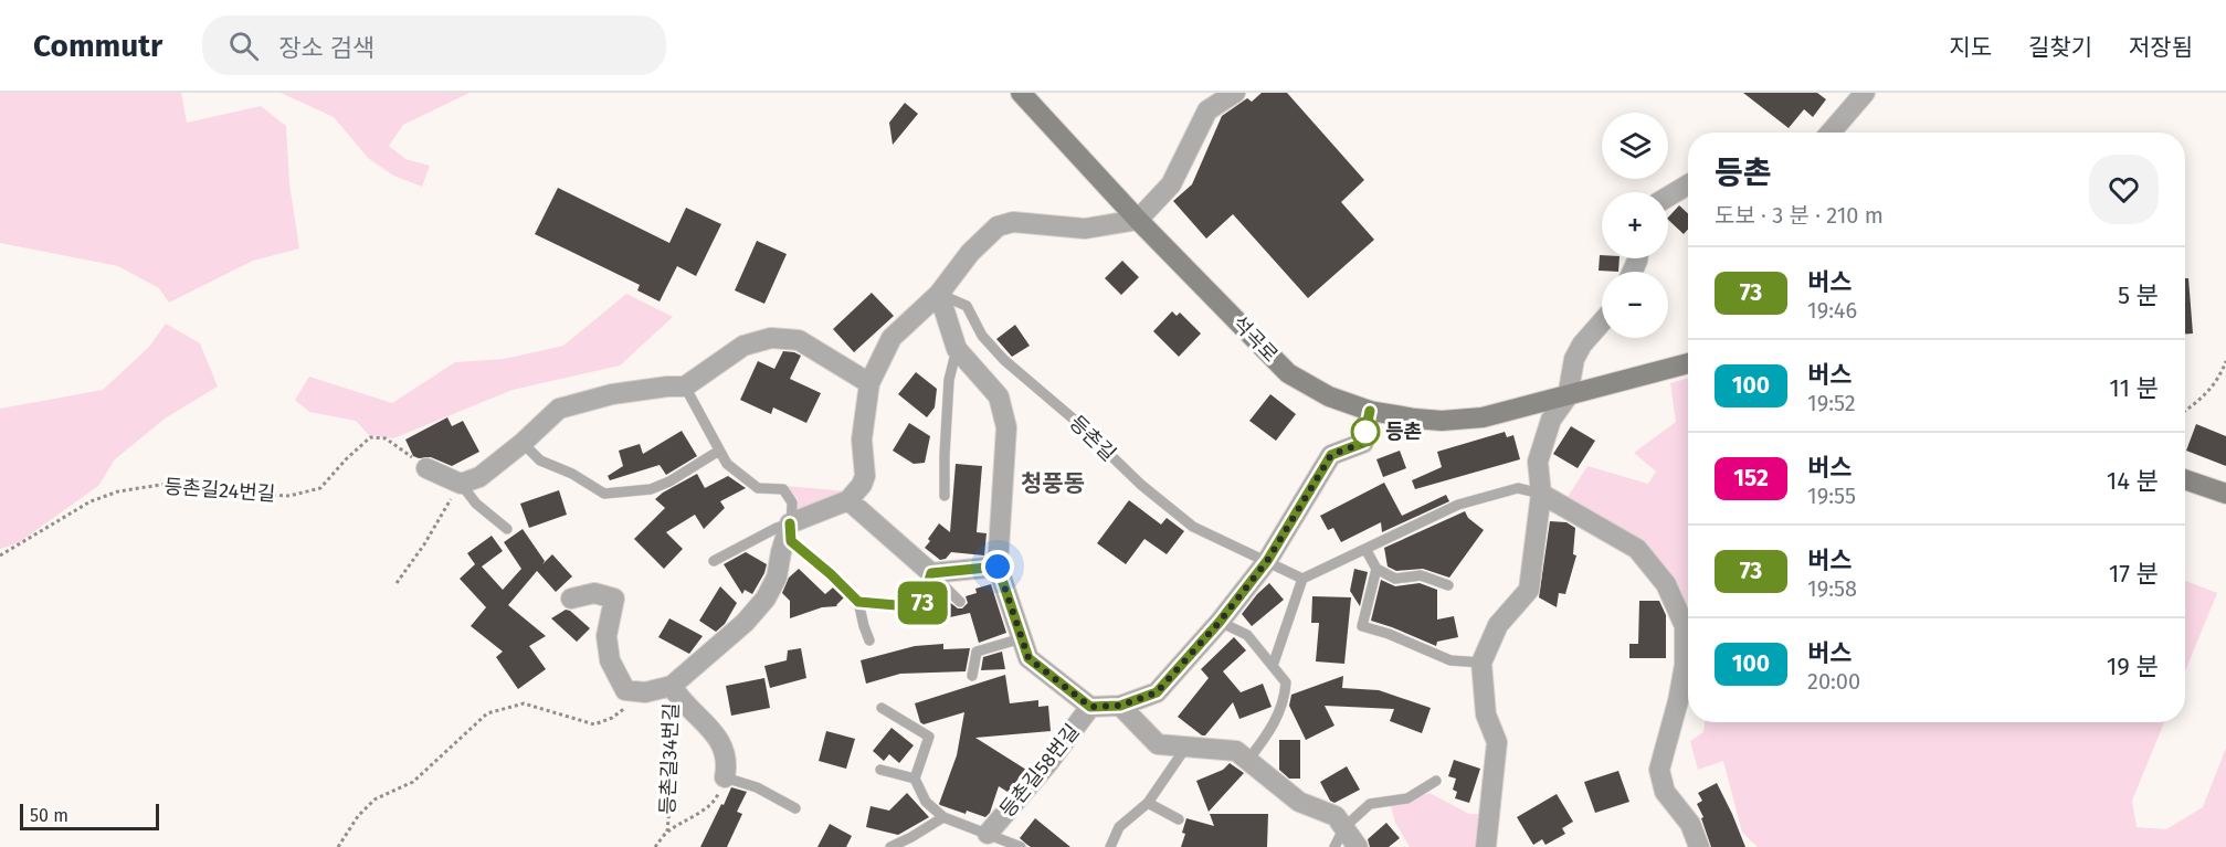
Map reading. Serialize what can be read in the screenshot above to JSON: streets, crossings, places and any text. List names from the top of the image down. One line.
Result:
{"streets":{"street":["석곡로","등촌길34번길","등촌길58번길"],"lane":["등촌길"],"path":["등촌길24번길"]},"districts":["청풍동"],"places":["등촌"],"lines":["bus line 73"],"scale_bar":"50 m","page":{"header":"Commutr","search":"장소 검색","nav":["지도","길찾기","저장됨"],"on_map":"73","map_buttons":["+","−"],"heading":["등촌","도보 · 3 분 · 210 m"],"list":[{"mark":"73","name":"버스","note":"19:46","value":"5 분"},{"mark":"100","name":"버스","note":"19:52","value":"11 분"},{"mark":"152","name":"버스","note":"19:55","value":"14 분"},{"mark":"73","name":"버스","note":"19:58","value":"17 분"},{"mark":"100","name":"버스","note":"20:00","value":"19 분"}],"scale":"50 m"}}
